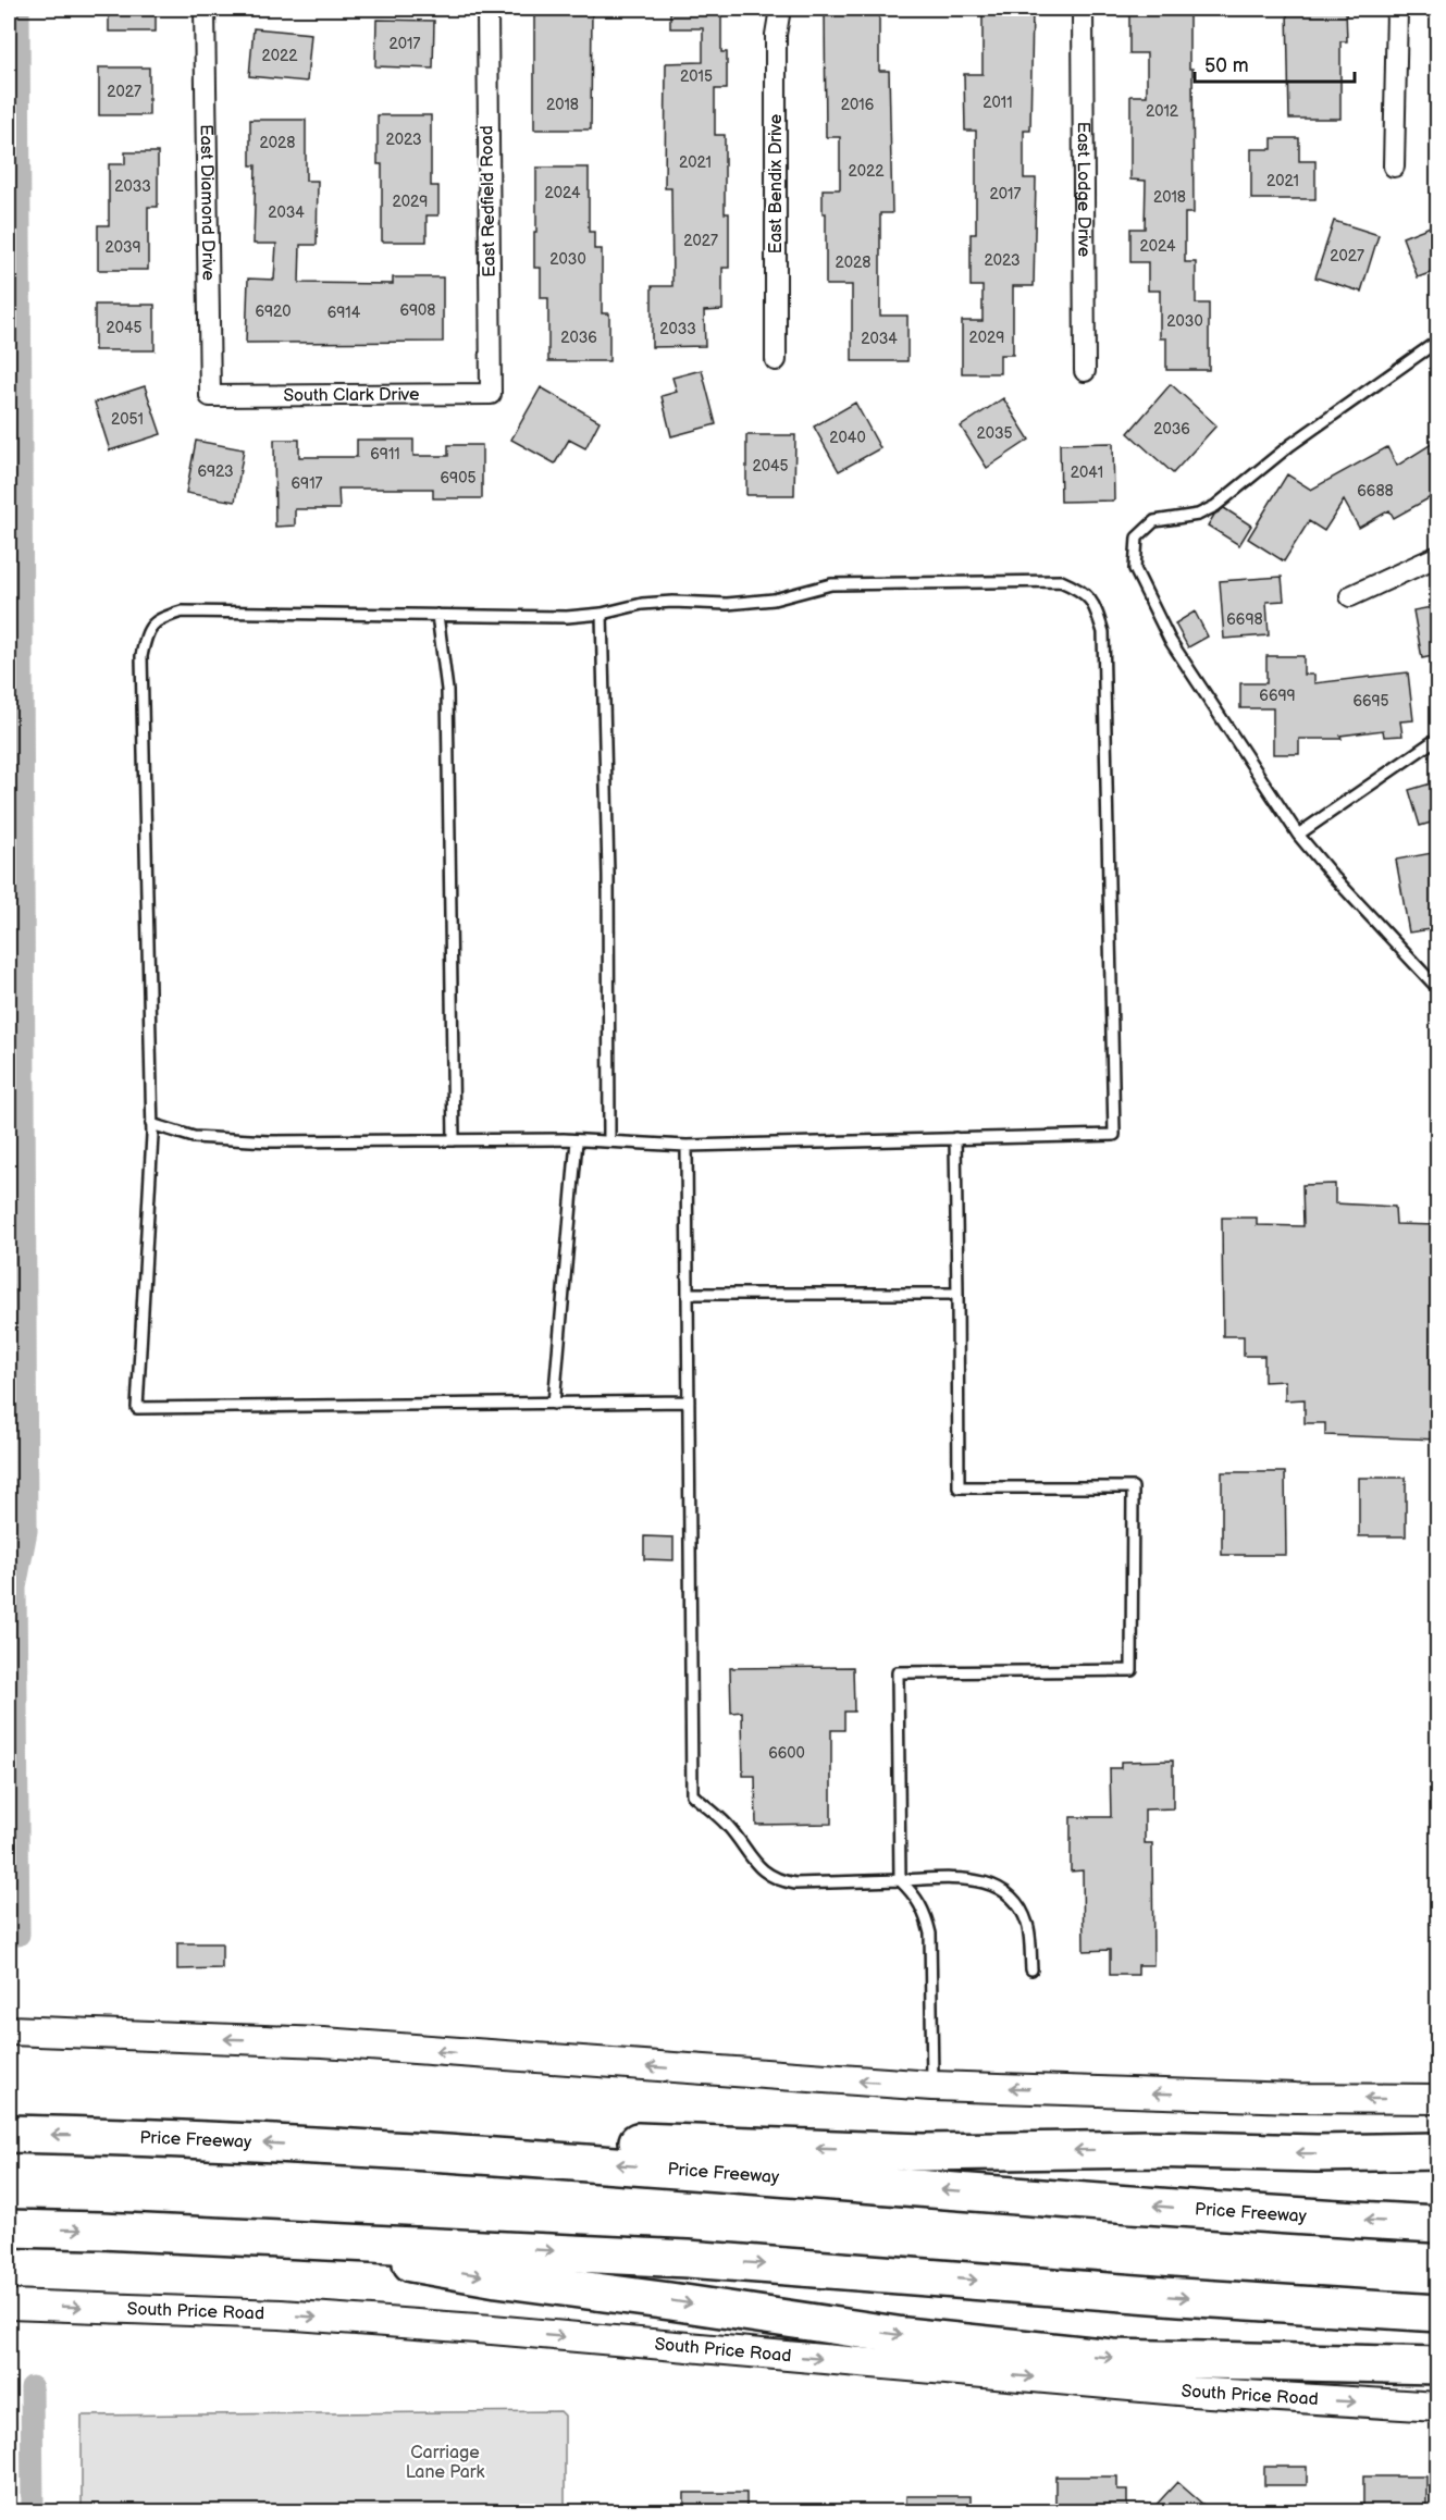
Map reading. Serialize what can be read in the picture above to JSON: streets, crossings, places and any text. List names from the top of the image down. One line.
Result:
{"streets":{"highway":["Price Freeway"],"main road":["South Price Road"],"street":["East Bendix Drive","East Lodge Drive","East Redfield Road","East Diamond Drive","South Clark Drive"]},"crossings":[["East Redfield Road","South Clark Drive"],["East Diamond Drive","South Clark Drive"]],"one_way":["South Price Road"],"parks":["Carriage Lane Park"],"house_numbers":["2017","2022","2015","2027","2011","2018","2016","2012","2023","2028","2021","2022","2021","2033","2024","2017","2018","2029","2034","2027","2024","2039","2027","2030","2023","2028","6908","6920","6914","2030","2045","2033","2036","2029","2034","2051","2036","2035","2040","6911","2045","6923","2041","6905","6917","6688","6698","6699","6695","6600"],"scale_bar":"50 m"}
